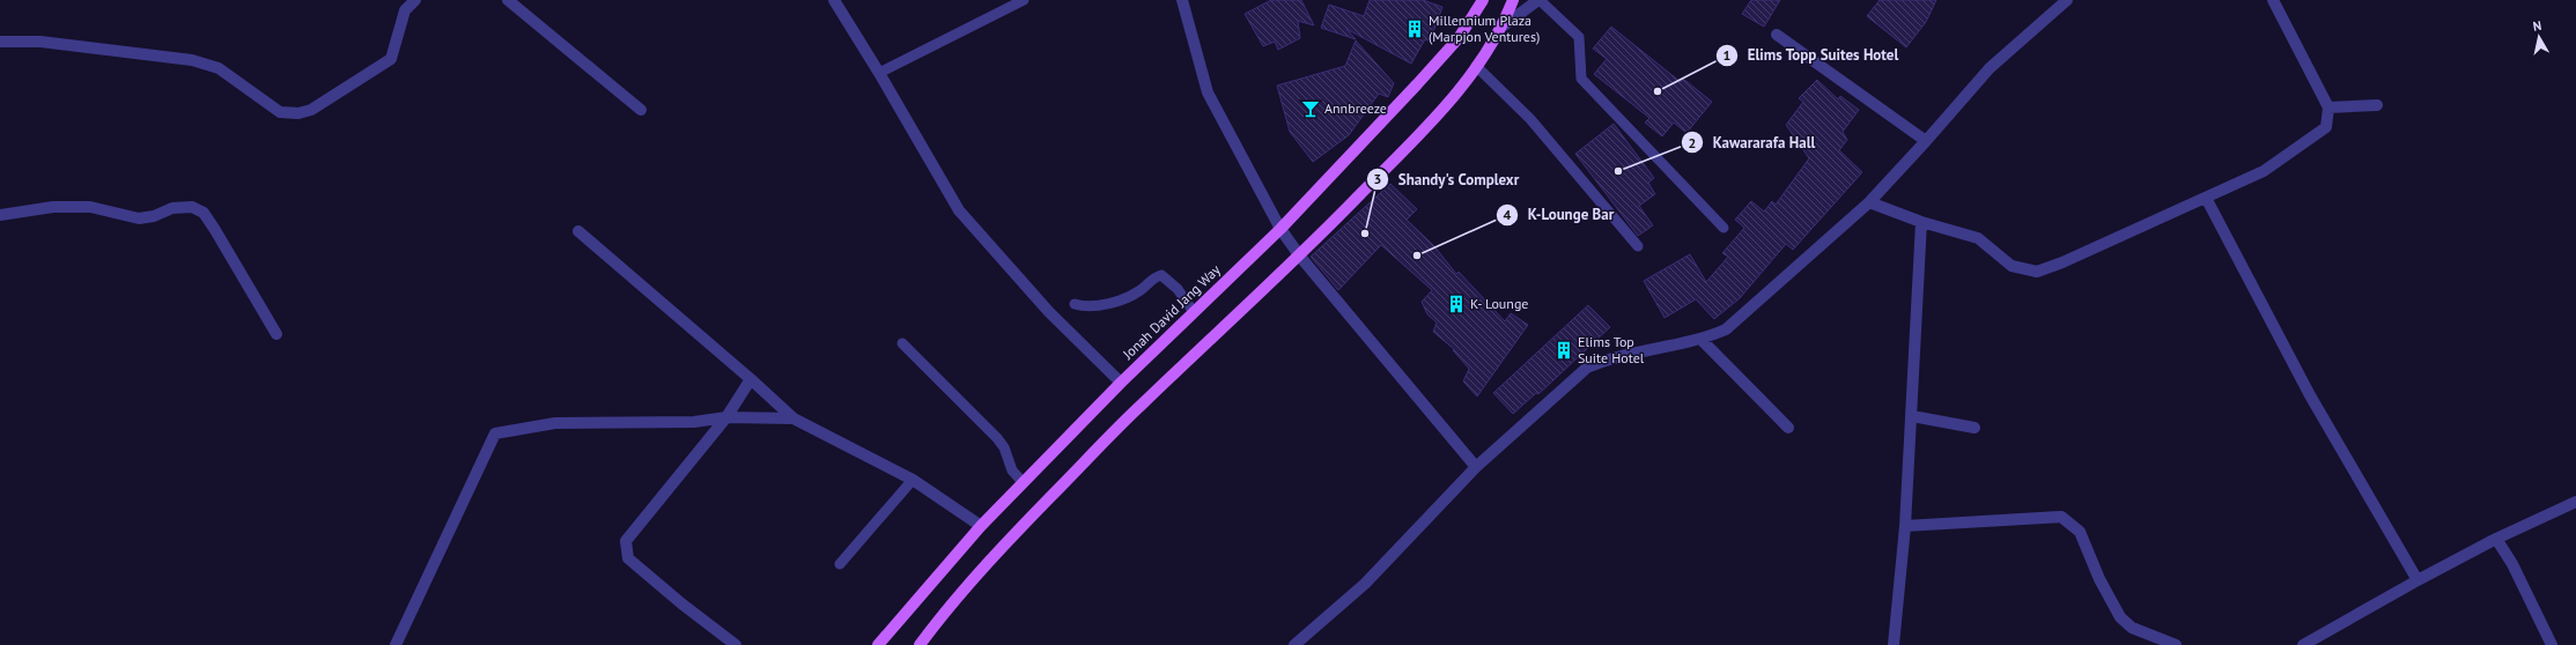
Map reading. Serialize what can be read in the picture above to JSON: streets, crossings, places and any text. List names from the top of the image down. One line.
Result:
{"streets":{"main road":["Jonah David Jang Way"]},"places":{"building":["Millennium Plaza (Marpjon Ventures)","K- Lounge","Elims Top Suite Hotel"],"other":["Elims Topp Suites Hotel","Kawararafa Hall","Shandy's Complexr","K-Lounge Bar"],"bar":["Annbreeze"]},"north":"top"}
